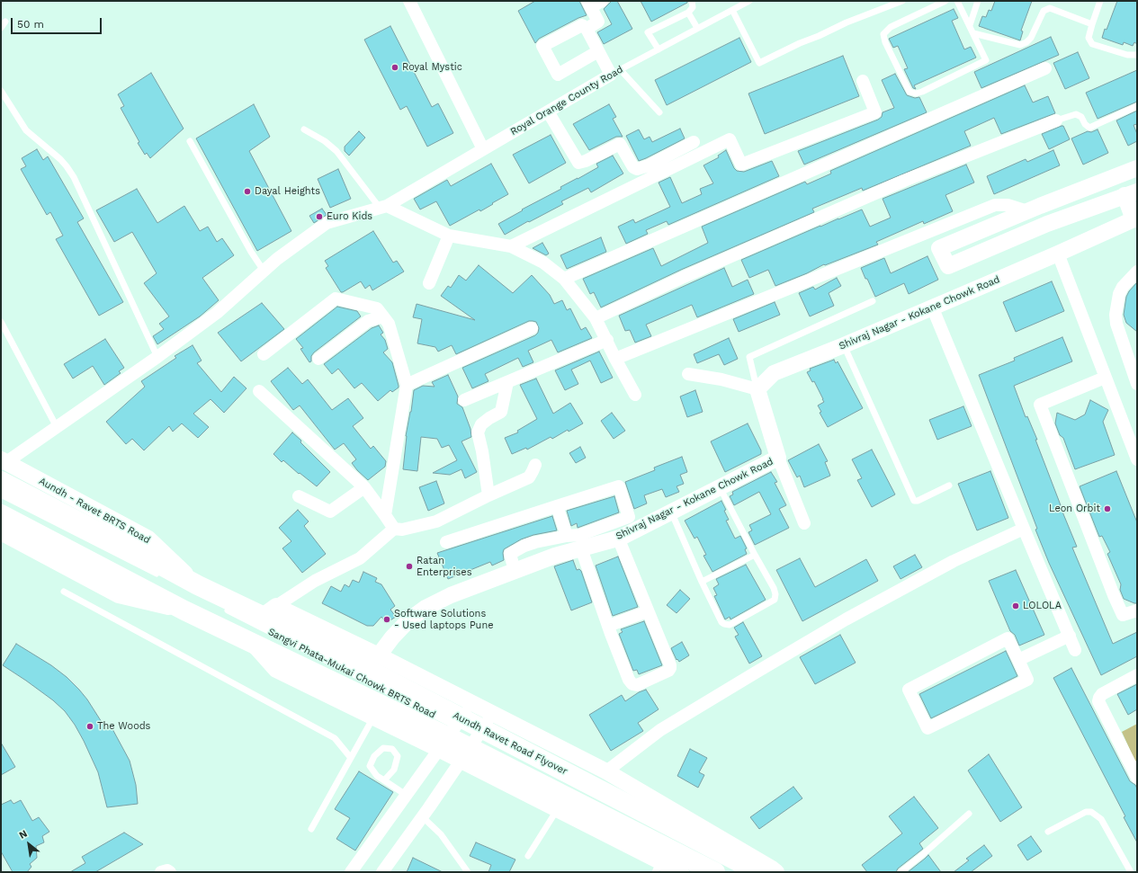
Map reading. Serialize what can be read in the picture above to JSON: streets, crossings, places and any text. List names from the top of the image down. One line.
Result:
{"streets":{"main road":["Aundh Ravet Road Flyover"],"street":["Royal Orange County Road","Shivraj Nagar - Kokane Chowk Road","Aundh - Ravet BRTS Road"],"lane":["Sangvi Phata-Mukai Chowk BRTS Road"]},"crossings":[["Royal Orange County Road","Aundh - Ravet BRTS Road"],["Aundh - Ravet BRTS Road","Aundh Ravet Road Flyover"],["Sangvi Phata-Mukai Chowk BRTS Road","Aundh Ravet Road Flyover"]],"places":["Royal Mystic","Dayal Heights","Euro Kids","Leon Orbit","Ratan Enterprises","LOLOLA","Software Solutions - Used laptops Pune","The Woods"],"scale_bar":"50 m","north":"top left"}
